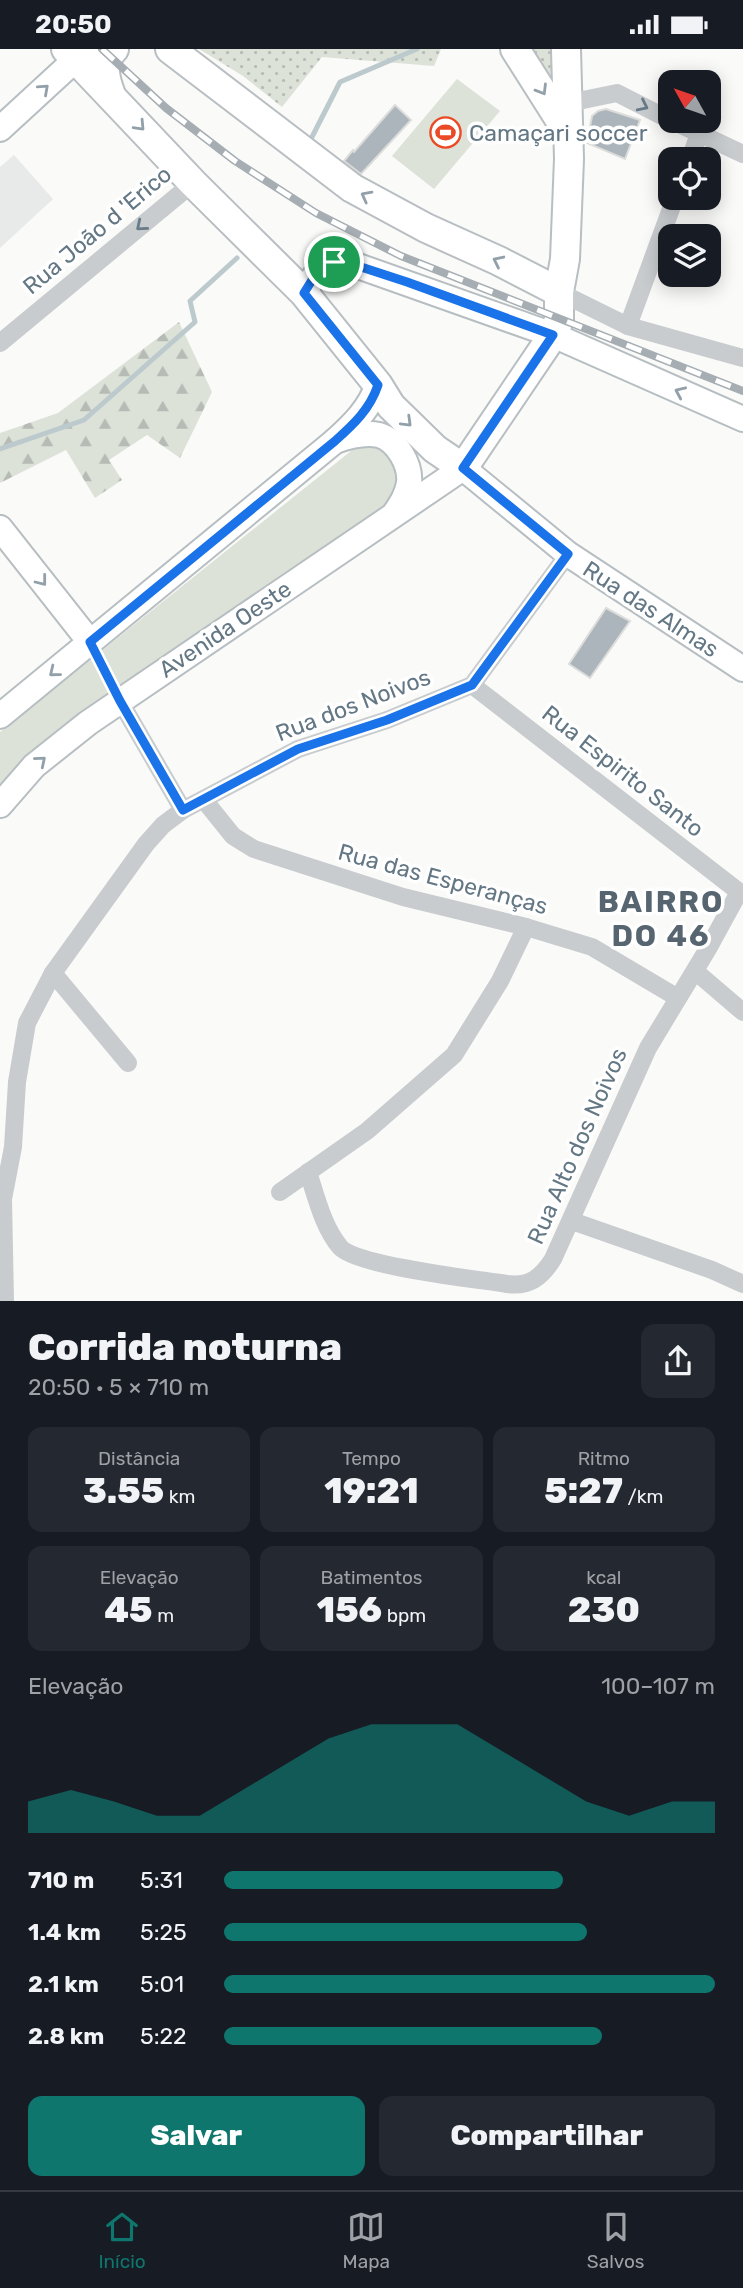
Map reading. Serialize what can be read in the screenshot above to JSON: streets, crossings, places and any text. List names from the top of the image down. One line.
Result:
{"streets":{"street":["Rua João d 'Erico","Rua das Almas","Avenida Oeste","Rua dos Noivos","Rua Espirito Santo","Rua das Esperanças","Rua Alto dos Noivos"]},"crossings":[["Rua das Almas","Avenida Oeste"],["Rua dos Noivos","Rua Espirito Santo"],["Rua dos Noivos","Rua das Esperanças"],["Rua Espirito Santo","Rua Alto dos Noivos"],["Rua das Esperanças","Rua Alto dos Noivos"]],"one_way":["Rua João d 'Erico"],"districts":["BAIRRO DO 46"],"places":{"sports":["Camaçari soccer"]},"north":"top left","page":{"status":"20:50","heading":["Corrida noturna","20:50 · 5 × 710 m"],"stats":[["Distância","3.55 km"],["Tempo","19:21"],["Ritmo","5:27 /km"],["Elevação","45 m"],["Batimentos","156 bpm"],["kcal","230"]],"chart":["Elevação","100–107 m"],"list":[{"name":"710 m","note":"5:31"},{"name":"1.4 km","note":"5:25"},{"name":"2.1 km","note":"5:01"},{"name":"2.8 km","note":"5:22"}],"buttons":["Salvar","Compartilhar"],"tabs":["Início","Mapa","Salvos"]}}
